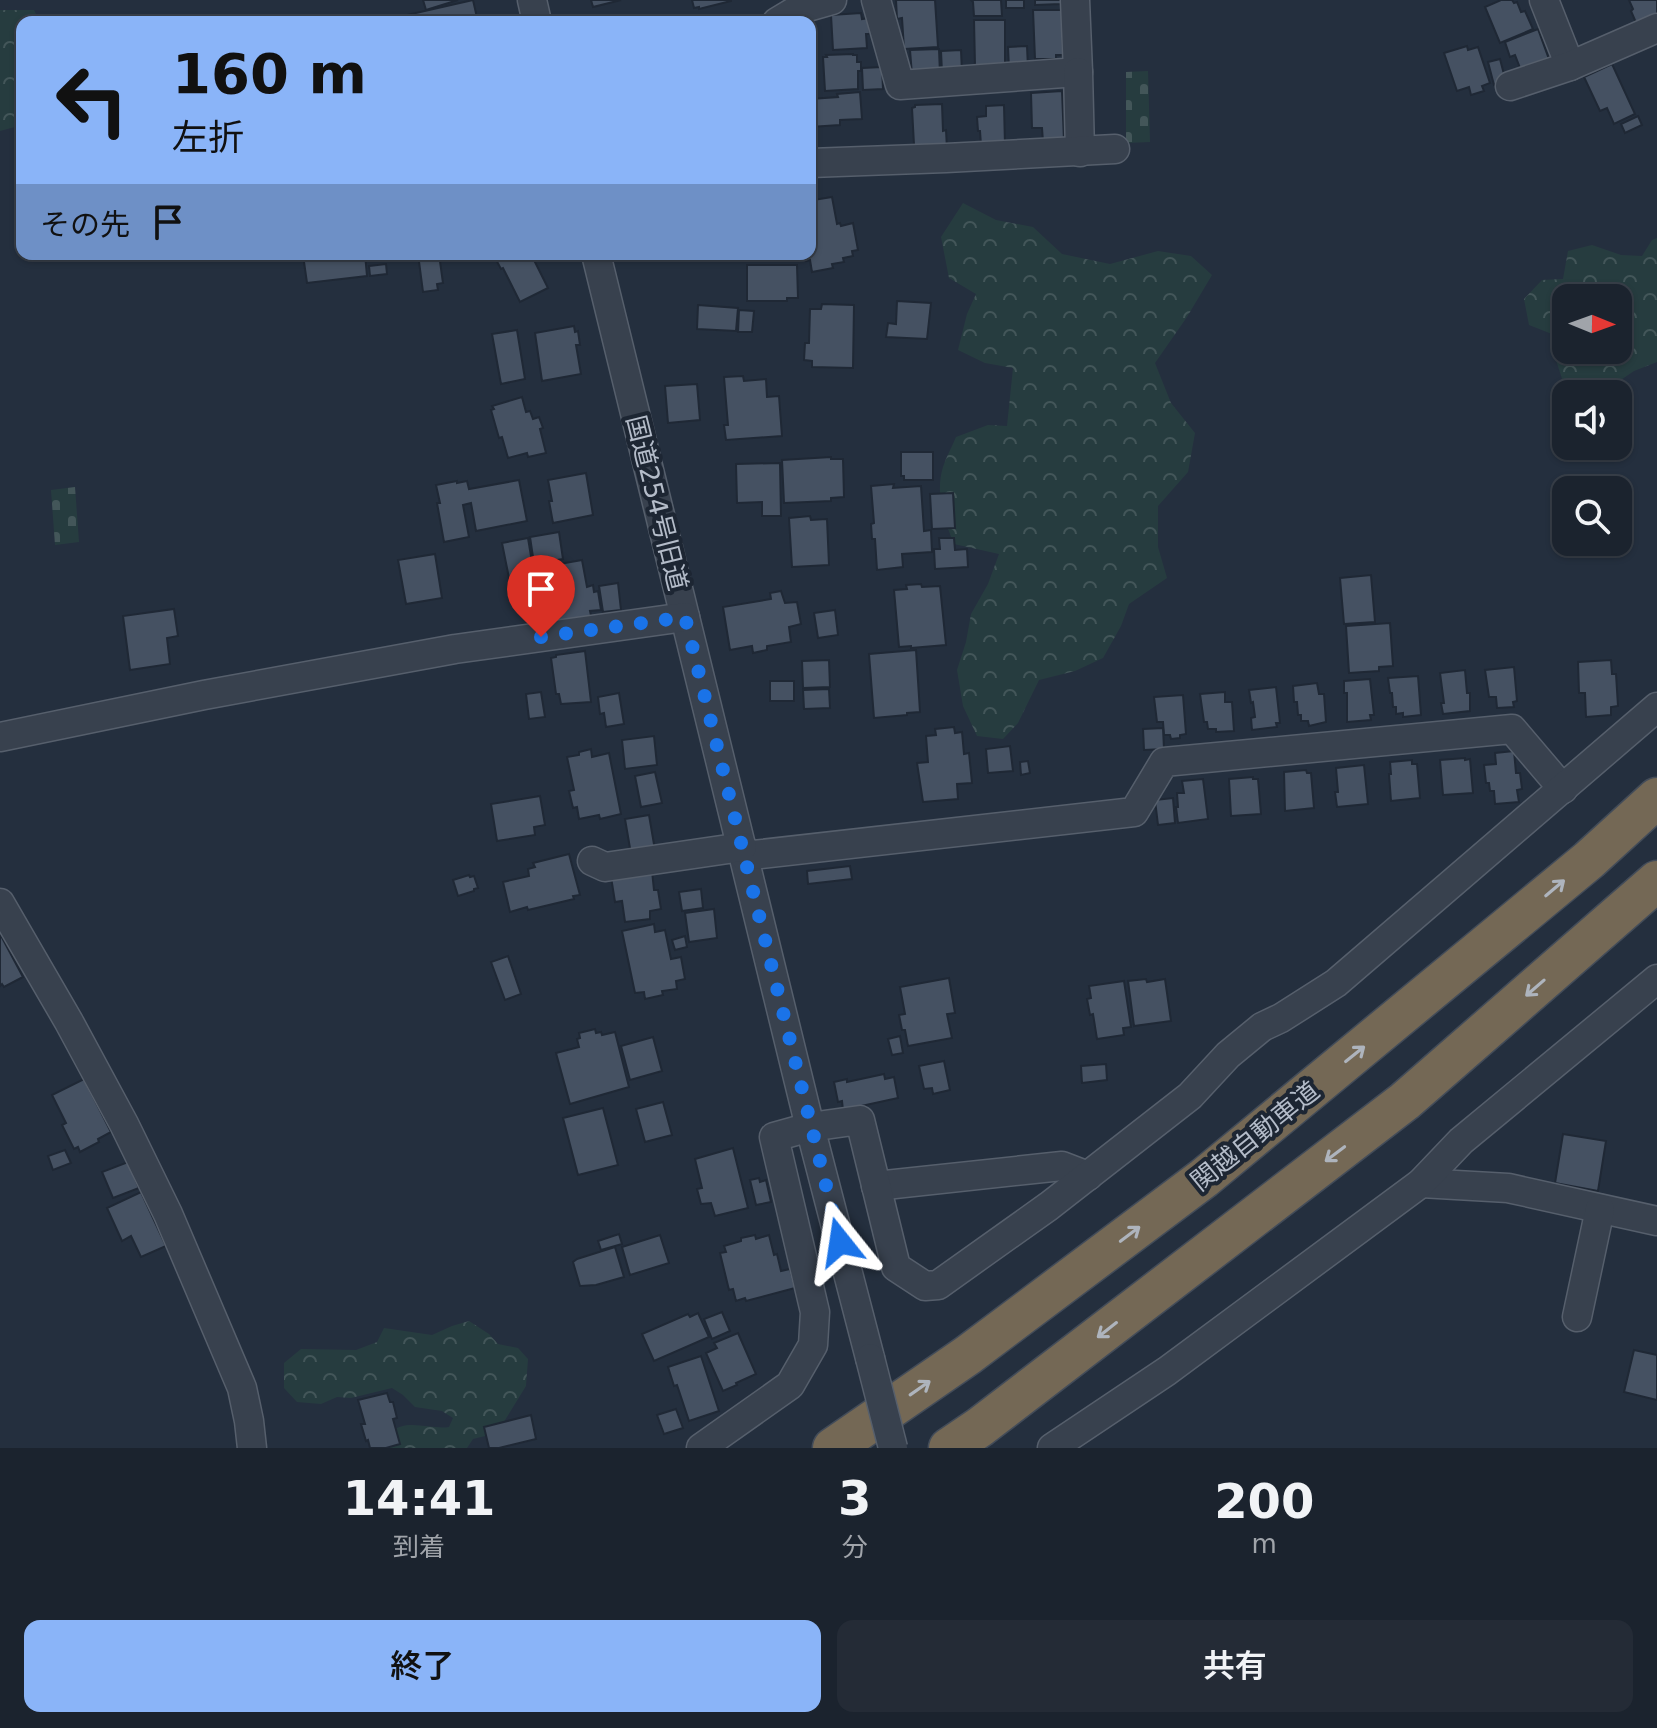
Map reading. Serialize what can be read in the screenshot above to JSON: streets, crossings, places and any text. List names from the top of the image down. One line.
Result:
{"streets":{"highway":["関越自動車道"],"street":["国道254号旧道"]},"north":"right","page":{"turn":["160 m","左折"],"then":"その先","eta":["14:41","到着","3","分","200","m"],"buttons":["終了","共有"]}}
